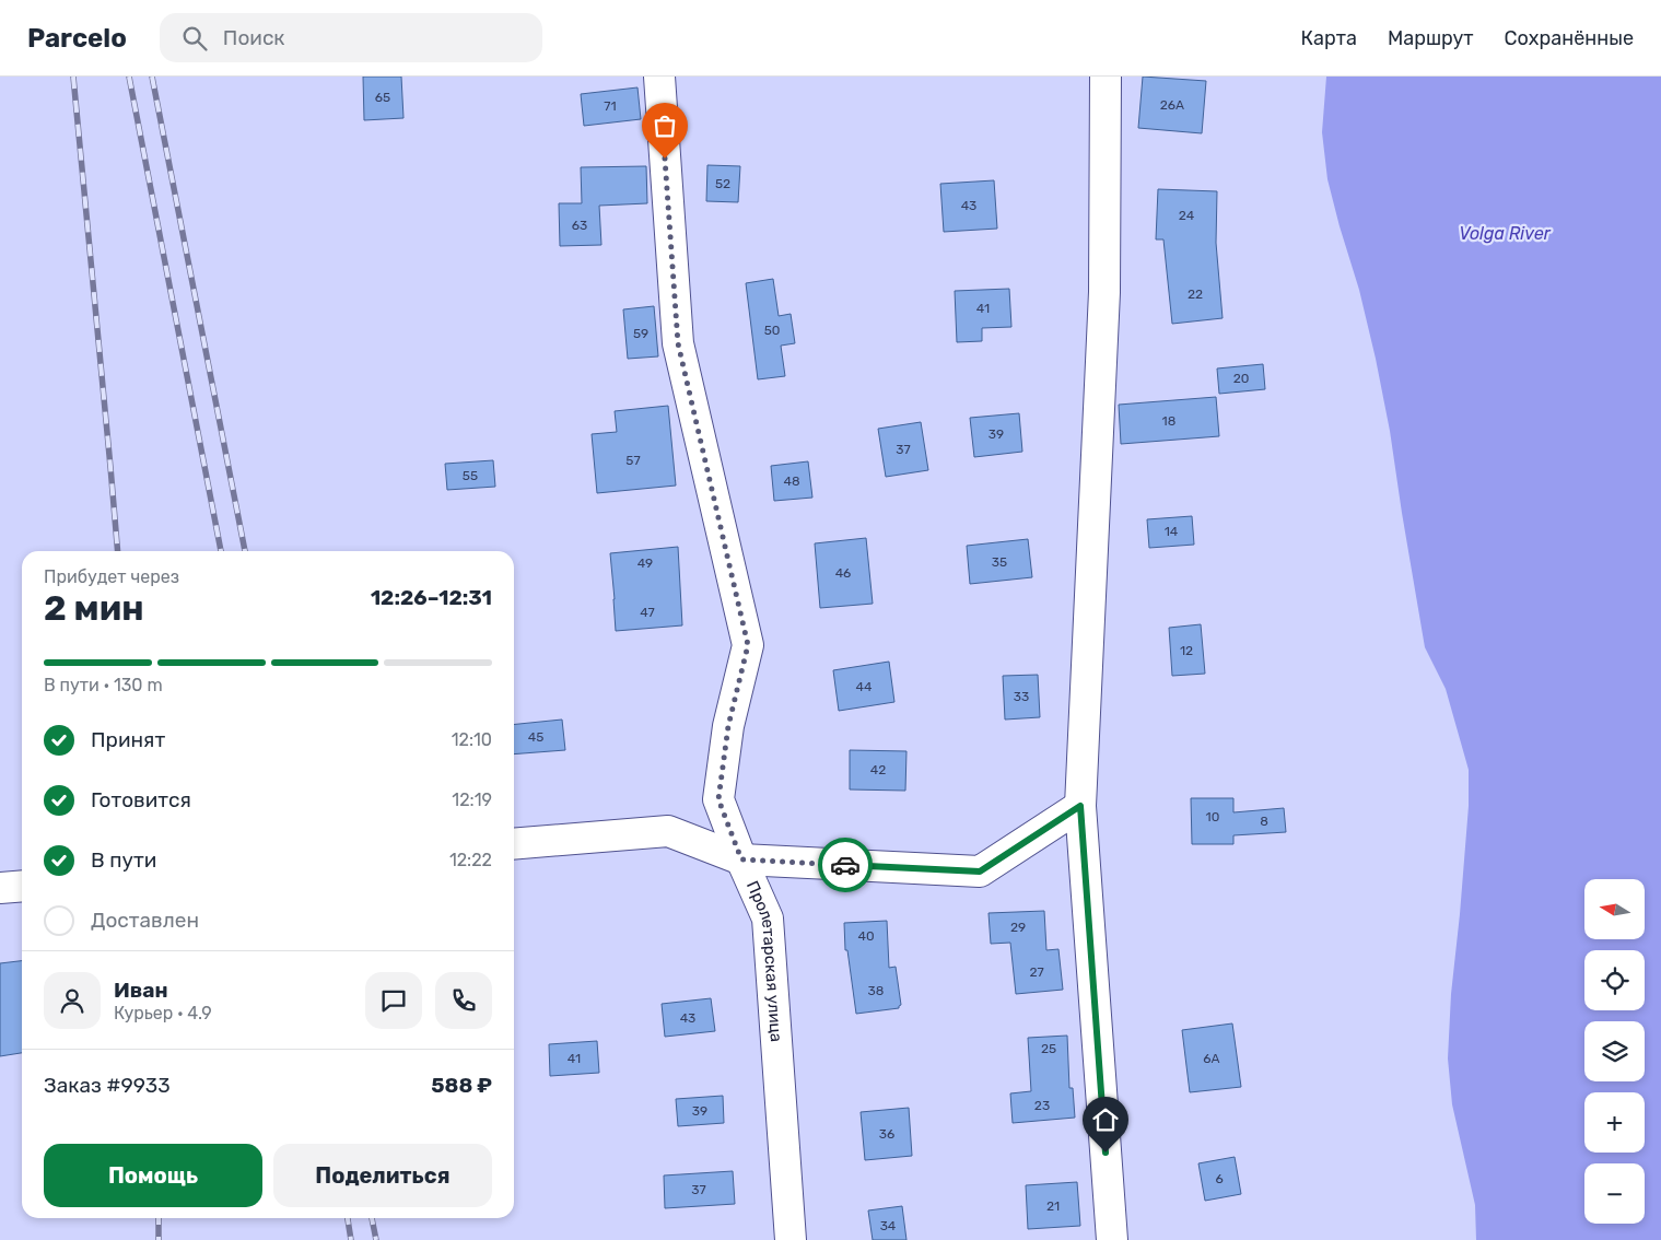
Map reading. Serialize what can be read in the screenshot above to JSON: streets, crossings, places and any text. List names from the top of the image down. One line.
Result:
{"streets":{"street":["Пролетарская улица"]},"water":["Volga River"],"house_numbers":["65","26А","71","52","43","24","63","22","41","50","59","20","18","39","37","57","55","48","14","35","49","46","47","12","44","33","45","42","10","8","29","40","27","38","43","25","41","6А","23","39","36","6","37","21","34"],"north":"left","page":{"header":"Parcelo","search":"Поиск","nav":["Карта","Маршрут","Сохранённые"],"heading":["2 мин","Прибудет через","12:26–12:31"],"panel":["Иван","Курьер · 4.9","Заказ #9933","588 ₽"],"bar":"В пути · 130 m","list":[["Принят","12:10"],["Готовится","12:19"],["В пути","12:22"],"Доставлен"],"map_buttons":["+","−"],"buttons":["Помощь","Поделиться"]}}
